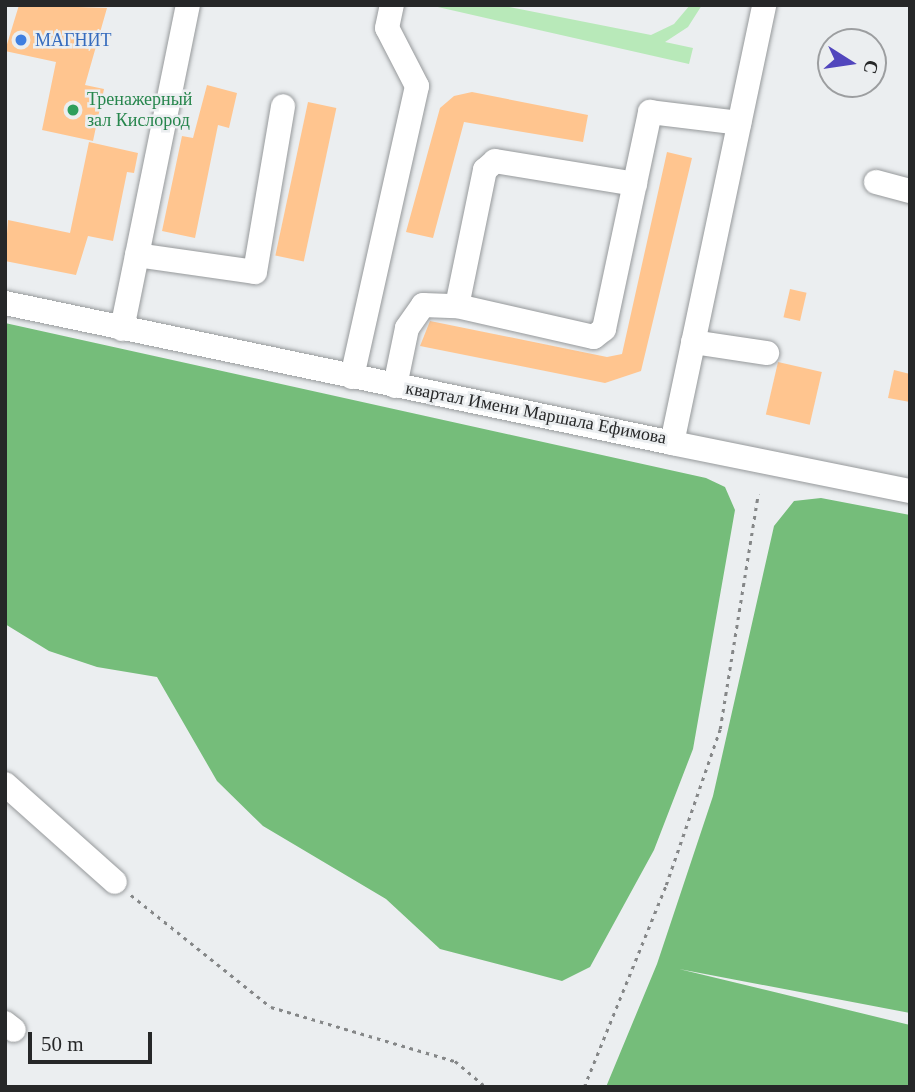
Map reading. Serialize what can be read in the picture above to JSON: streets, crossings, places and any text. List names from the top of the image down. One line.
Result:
{"streets":{"street":["квартал Имени Маршала Ефимова"]},"places":["МАГНИТ","Тренажерный зал Кислород"],"scale_bar":"50 m","north":"right"}
